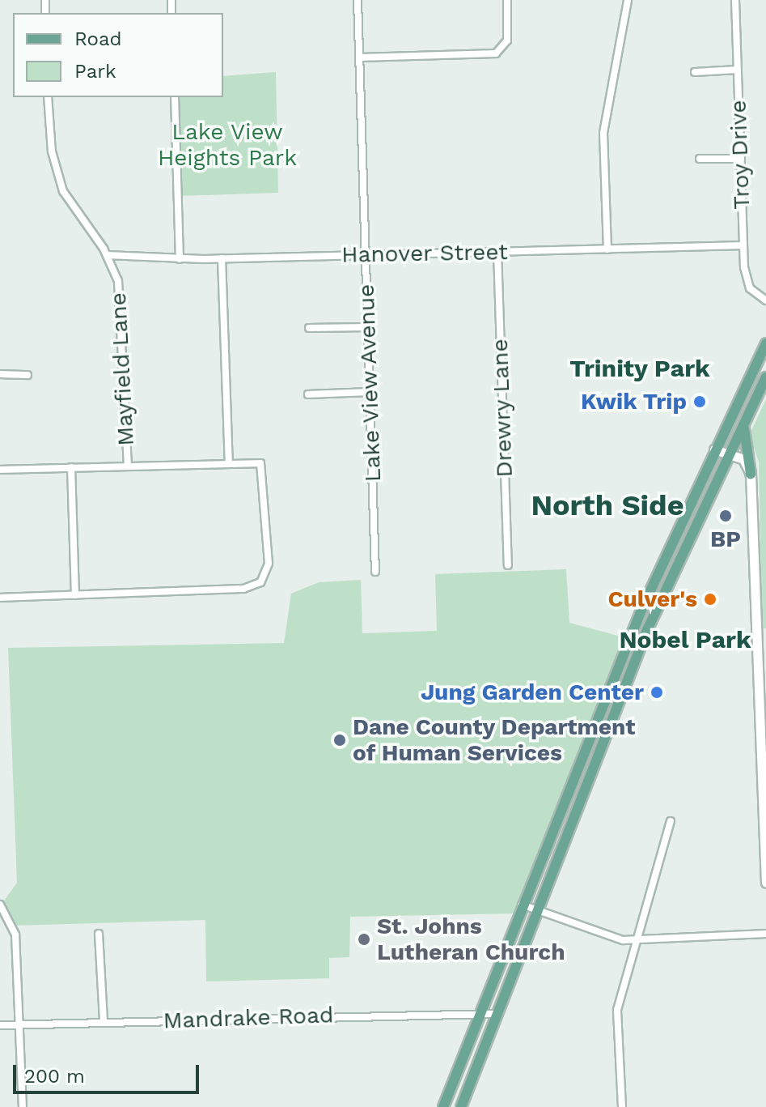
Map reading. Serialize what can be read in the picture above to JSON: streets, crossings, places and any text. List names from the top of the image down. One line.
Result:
{"streets":{"street":["Troy Drive","Hanover Street","Mayfield Lane","Lake View Avenue","Drewry Lane","Mandrake Road"]},"crossings":[["Troy Drive","Hanover Street"],["Hanover Street","Mayfield Lane"],["Hanover Street","Lake View Avenue"],["Hanover Street","Drewry Lane"]],"districts":["Trinity Park","North Side","Nobel Park"],"parks":["Lake View Heights Park"],"places":["Kwik Trip","BP","Culver's","Jung Garden Center","Dane County Department of Human Services","St. Johns Lutheran Church"],"legend":["Road","Park"],"scale_bar":"200 m"}
